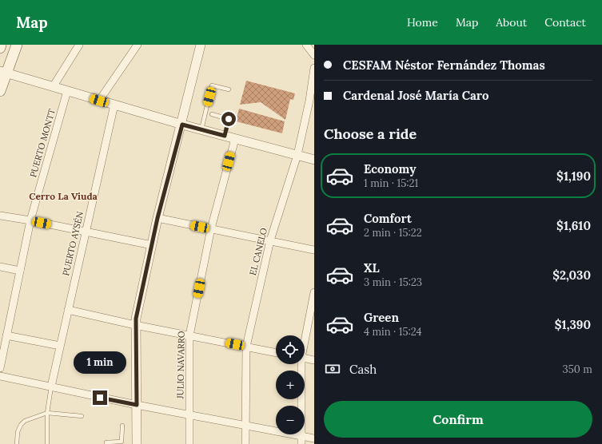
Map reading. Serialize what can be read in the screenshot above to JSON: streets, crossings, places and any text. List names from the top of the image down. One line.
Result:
{"streets":{"street":["PUERTO MONTT","PUERTO AYSÉN","EL CANELO","JULIO NAVARRO"]},"districts":["Cerro La Viuda"],"page":{"header":"Map","nav":["Home","Map","About","Contact"],"banner":["CESFAM Néstor Fernández Thomas","Cardenal José María Caro"],"heading":"Choose a ride","list":[{"name":"Economy","note":"1 min · 15:21","value":"$1,190"},{"name":"Comfort","note":"2 min · 15:22","value":"$1,610"},{"name":"XL","note":"3 min · 15:23","value":"$2,030"},{"name":"Green","note":"4 min · 15:24","value":"$1,390"}],"map_buttons":["+","−"],"bubble":"1 min","pay":["Cash","350 m"],"buttons":"Confirm"}}
